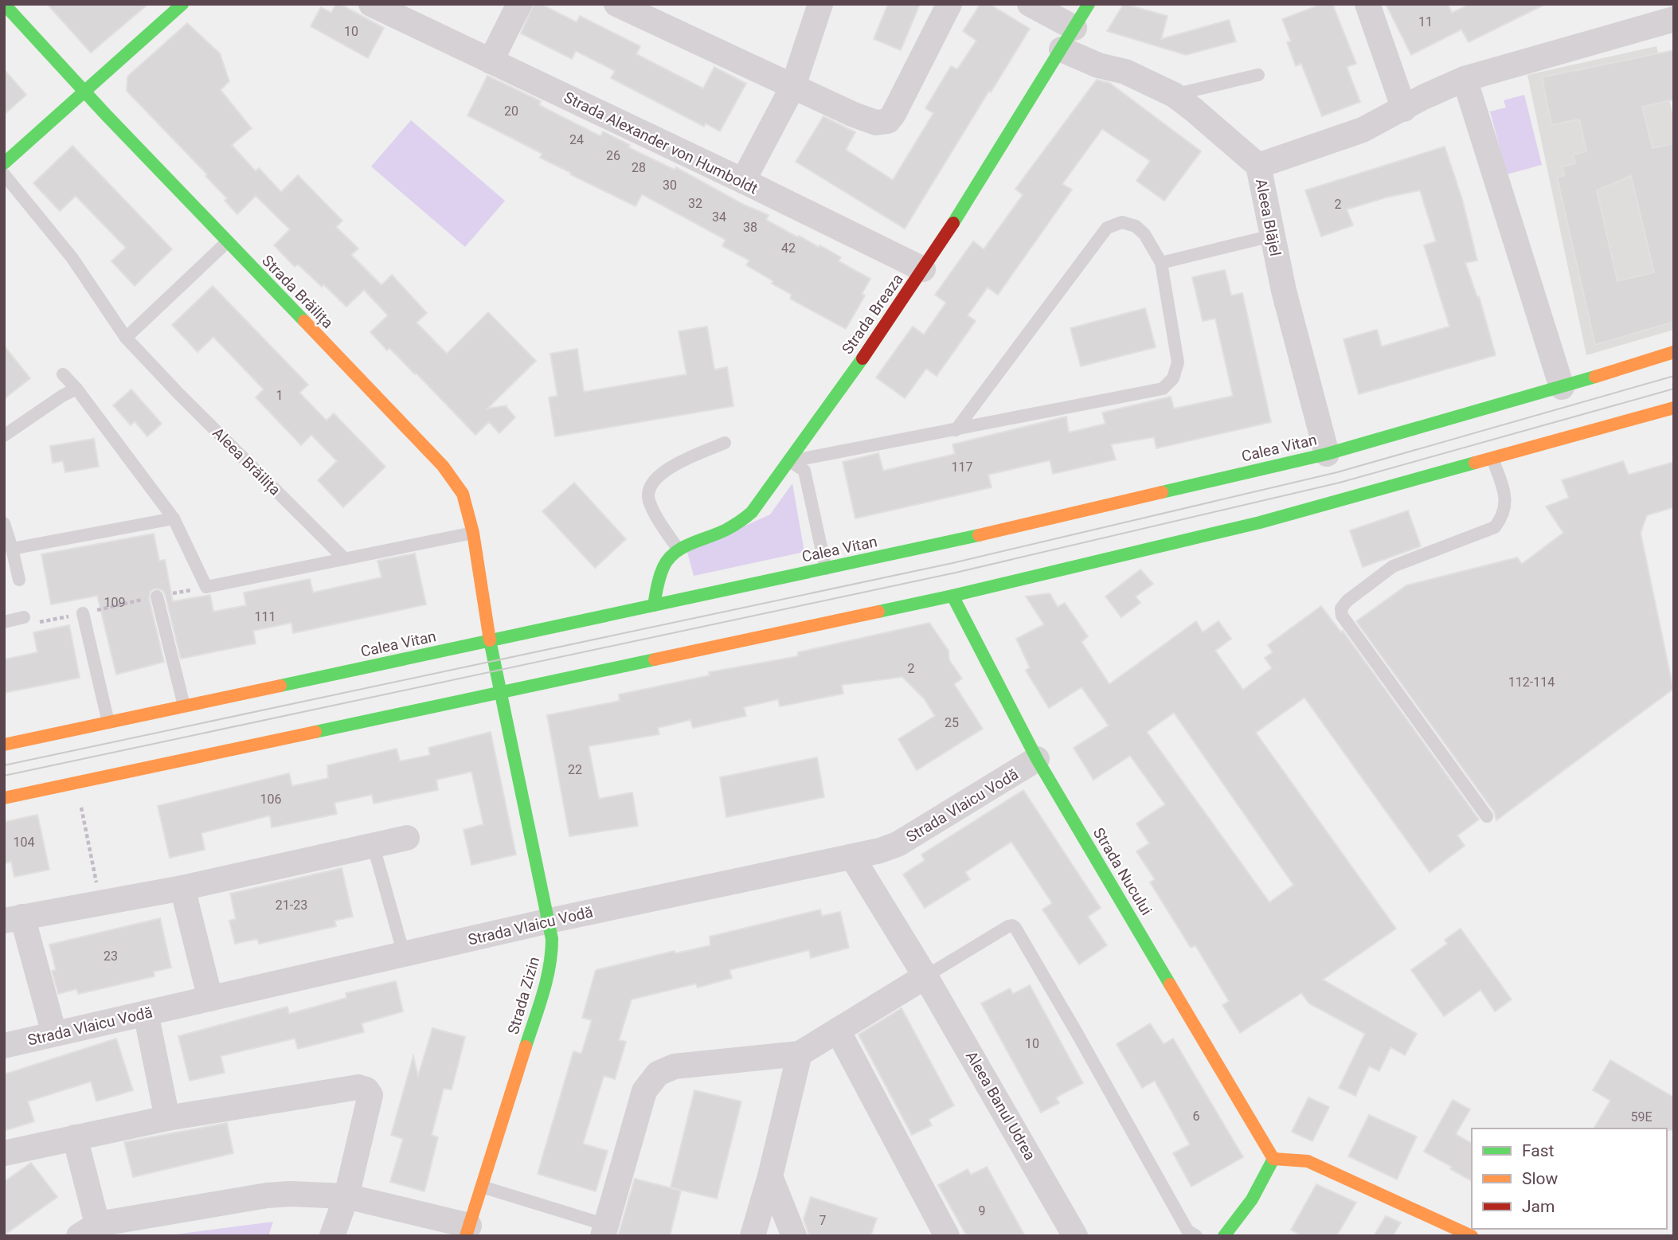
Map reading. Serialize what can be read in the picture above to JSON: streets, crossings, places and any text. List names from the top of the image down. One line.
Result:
{"streets":{"main road":["Strada Brăilița","Strada Breaza","Calea Vitan","Strada Nucului","Strada Zizin"],"street":["Strada Alexander von Humboldt","Aleea Blăjel","Strada Vlaicu Vodă","Aleea Banul Udrea"],"lane":["Aleea Brăilița"]},"crossings":[["Strada Alexander von Humboldt","Strada Breaza"],["Aleea Blăjel","Calea Vitan"],["Strada Brăilița","Calea Vitan"],["Strada Brăilița","Strada Zizin"],["Strada Breaza","Calea Vitan"],["Strada Vlaicu Vodă","Strada Nucului"],["Strada Vlaicu Vodă","Strada Zizin"],["Strada Vlaicu Vodă","Aleea Banul Udrea"]],"house_numbers":["11","10","20","24","26","28","30","32","2","34","38","42","1","117","109","111","2","112-114","25","22","106","104","21-23","23","10","6","59E","9","7"],"legend":["Fast","Slow","Jam"]}
